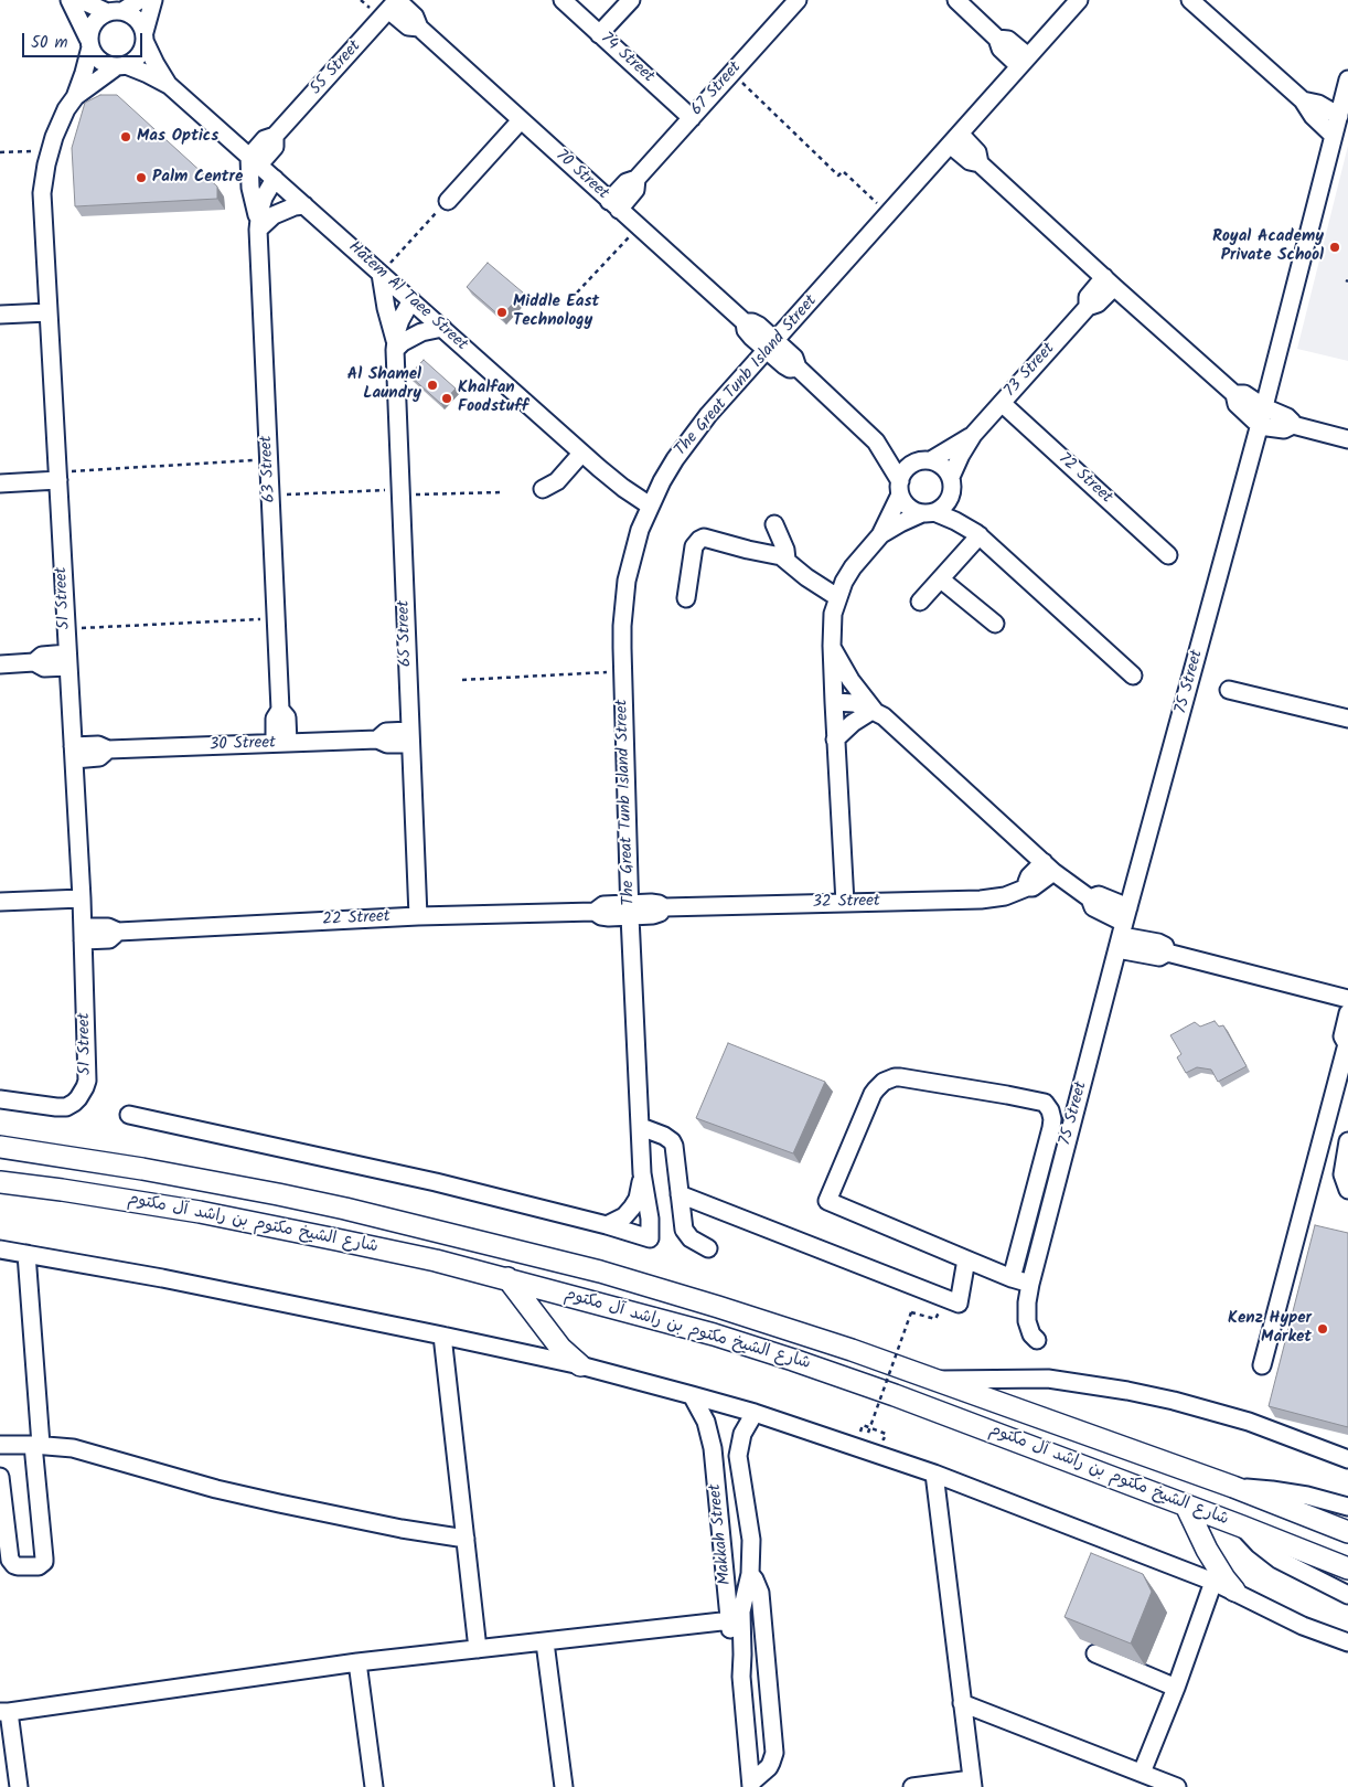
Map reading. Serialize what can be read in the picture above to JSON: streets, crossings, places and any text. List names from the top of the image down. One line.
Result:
{"streets":{"main road":["شارع الشيخ مكتوم بن راشد آل مكتوم"],"street":["74 Street","55 Street","67 Street","70 Street","Hatem Al Taee Street","73 Street","The Great Tunb Island Street","63 Street","72 Street","51 Street","65 Street","75 Street","30 Street","32 Street","22 Street","Makkah Street"]},"crossings":[["74 Street","67 Street"],["55 Street","70 Street"],["55 Street","Hatem Al Taee Street"],["55 Street","63 Street"],["67 Street","70 Street"],["70 Street","73 Street"],["70 Street","The Great Tunb Island Street"],["Hatem Al Taee Street","The Great Tunb Island Street"],["Hatem Al Taee Street","63 Street"],["Hatem Al Taee Street","51 Street"],["Hatem Al Taee Street","65 Street"],["73 Street","72 Street"],["The Great Tunb Island Street","32 Street"],["The Great Tunb Island Street","22 Street"],["63 Street","30 Street"],["51 Street","30 Street"],["51 Street","22 Street"],["65 Street","30 Street"],["65 Street","22 Street"],["32 Street","22 Street"]],"places":["Mas Optics","Palm Centre","Royal Academy Private School","Middle East Technology","Al Shamel Laundry","Khalfan Foodstuff","Kenz Hyper Market"],"scale_bar":"50 m"}
